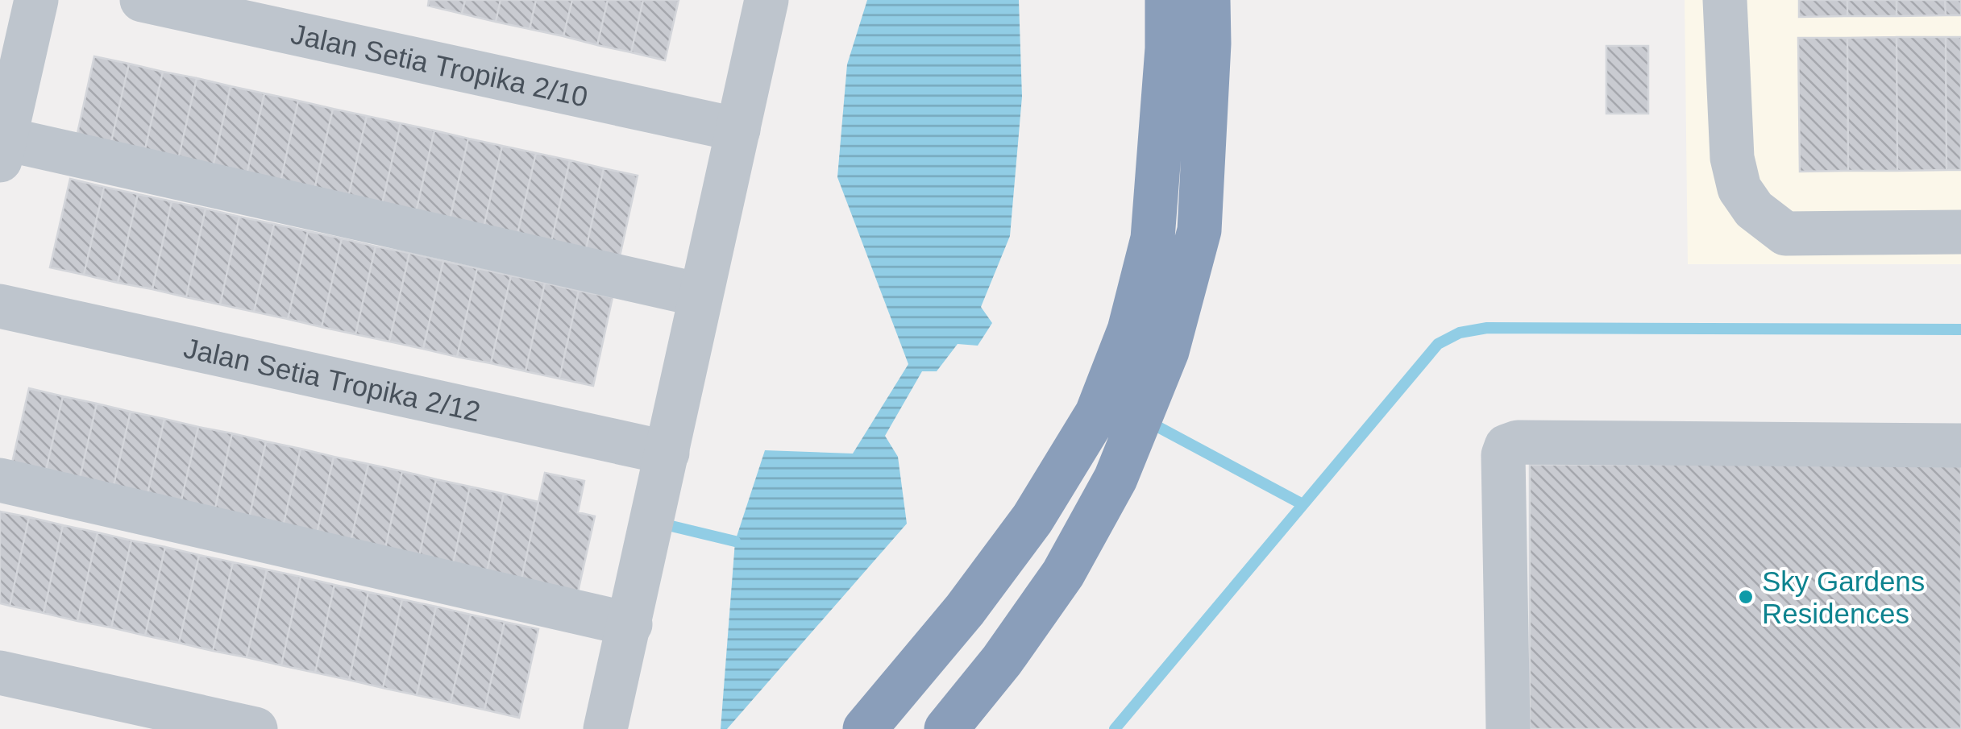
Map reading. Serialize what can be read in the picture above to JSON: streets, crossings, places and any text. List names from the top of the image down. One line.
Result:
{"streets":{"street":["Jalan Setia Tropika 2/10","Jalan Setia Tropika 2/12"]},"places":["Sky Gardens Residences"]}
